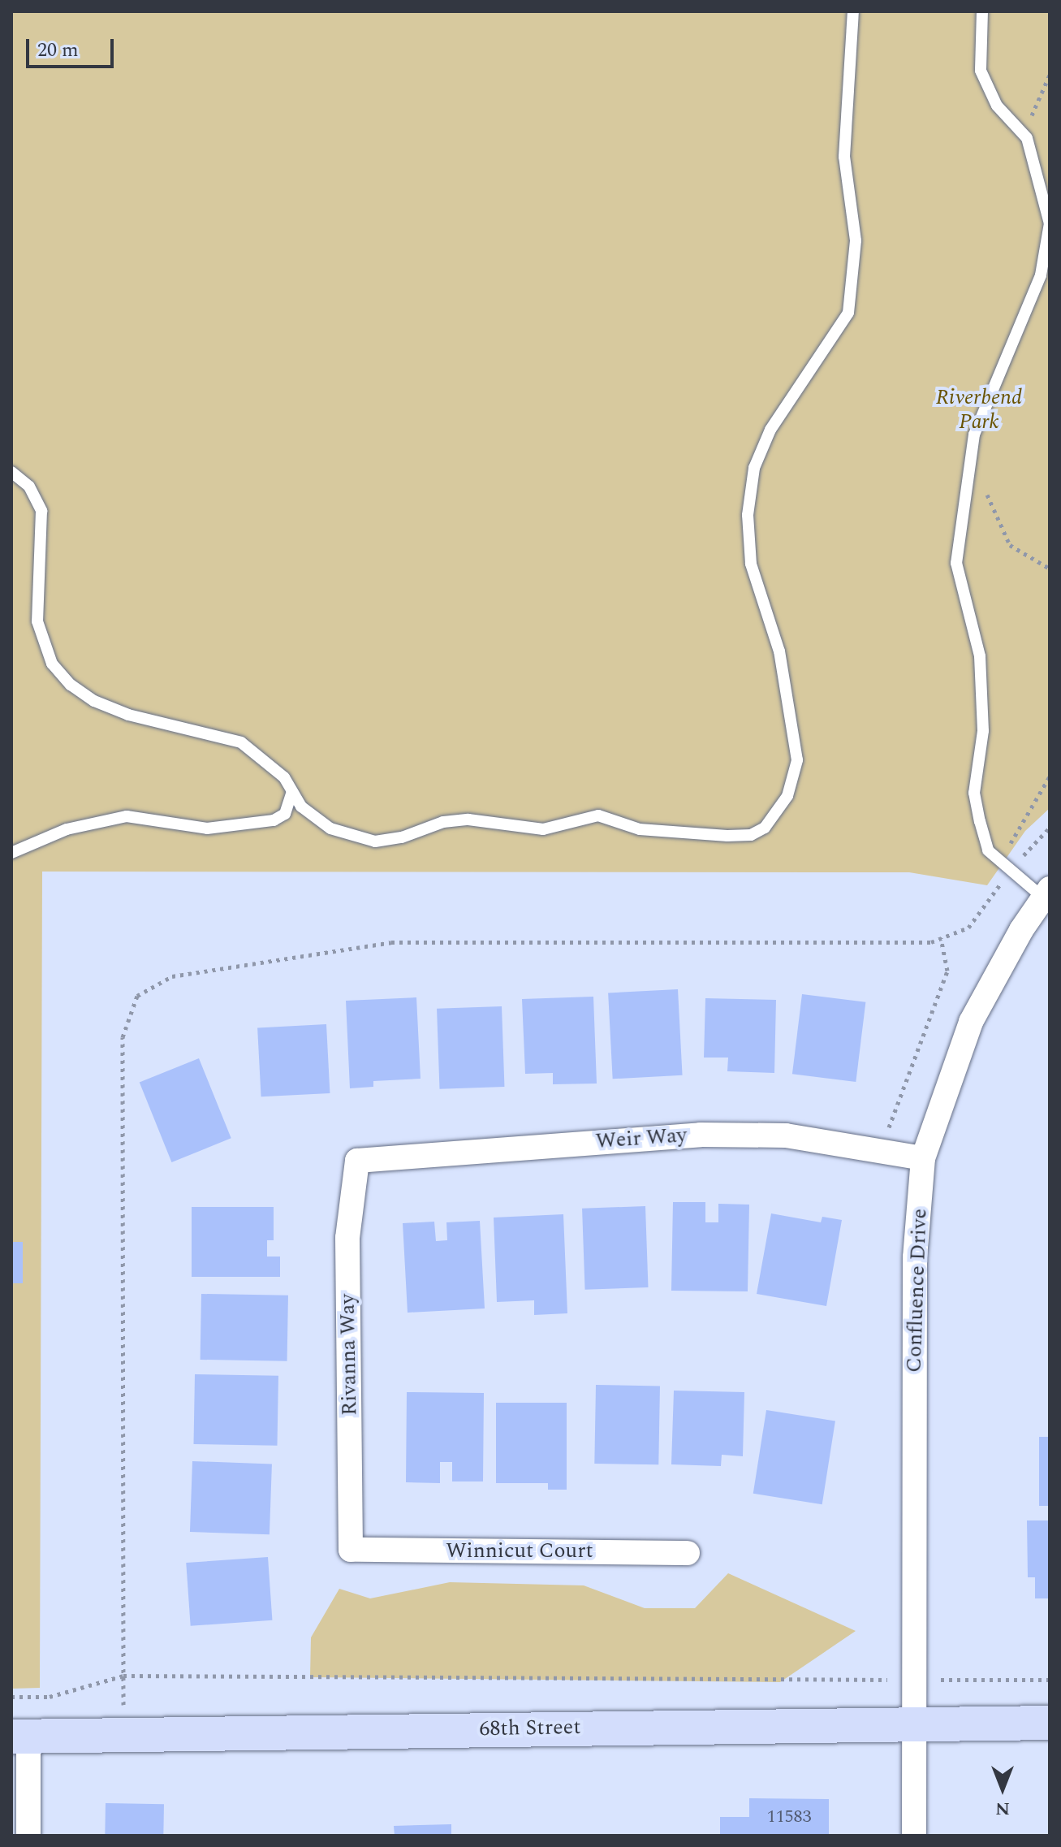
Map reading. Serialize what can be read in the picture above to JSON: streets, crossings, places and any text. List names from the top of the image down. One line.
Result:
{"streets":{"street":["Weir Way","Confluence Drive","Rivanna Way","Winnicut Court","68th Street"]},"crossings":[["Weir Way","Confluence Drive"],["Weir Way","Rivanna Way"],["Confluence Drive","68th Street"],["Rivanna Way","Winnicut Court"]],"parks":["Riverbend Park"],"house_numbers":["11583"],"scale_bar":"20 m","north":"bottom"}
